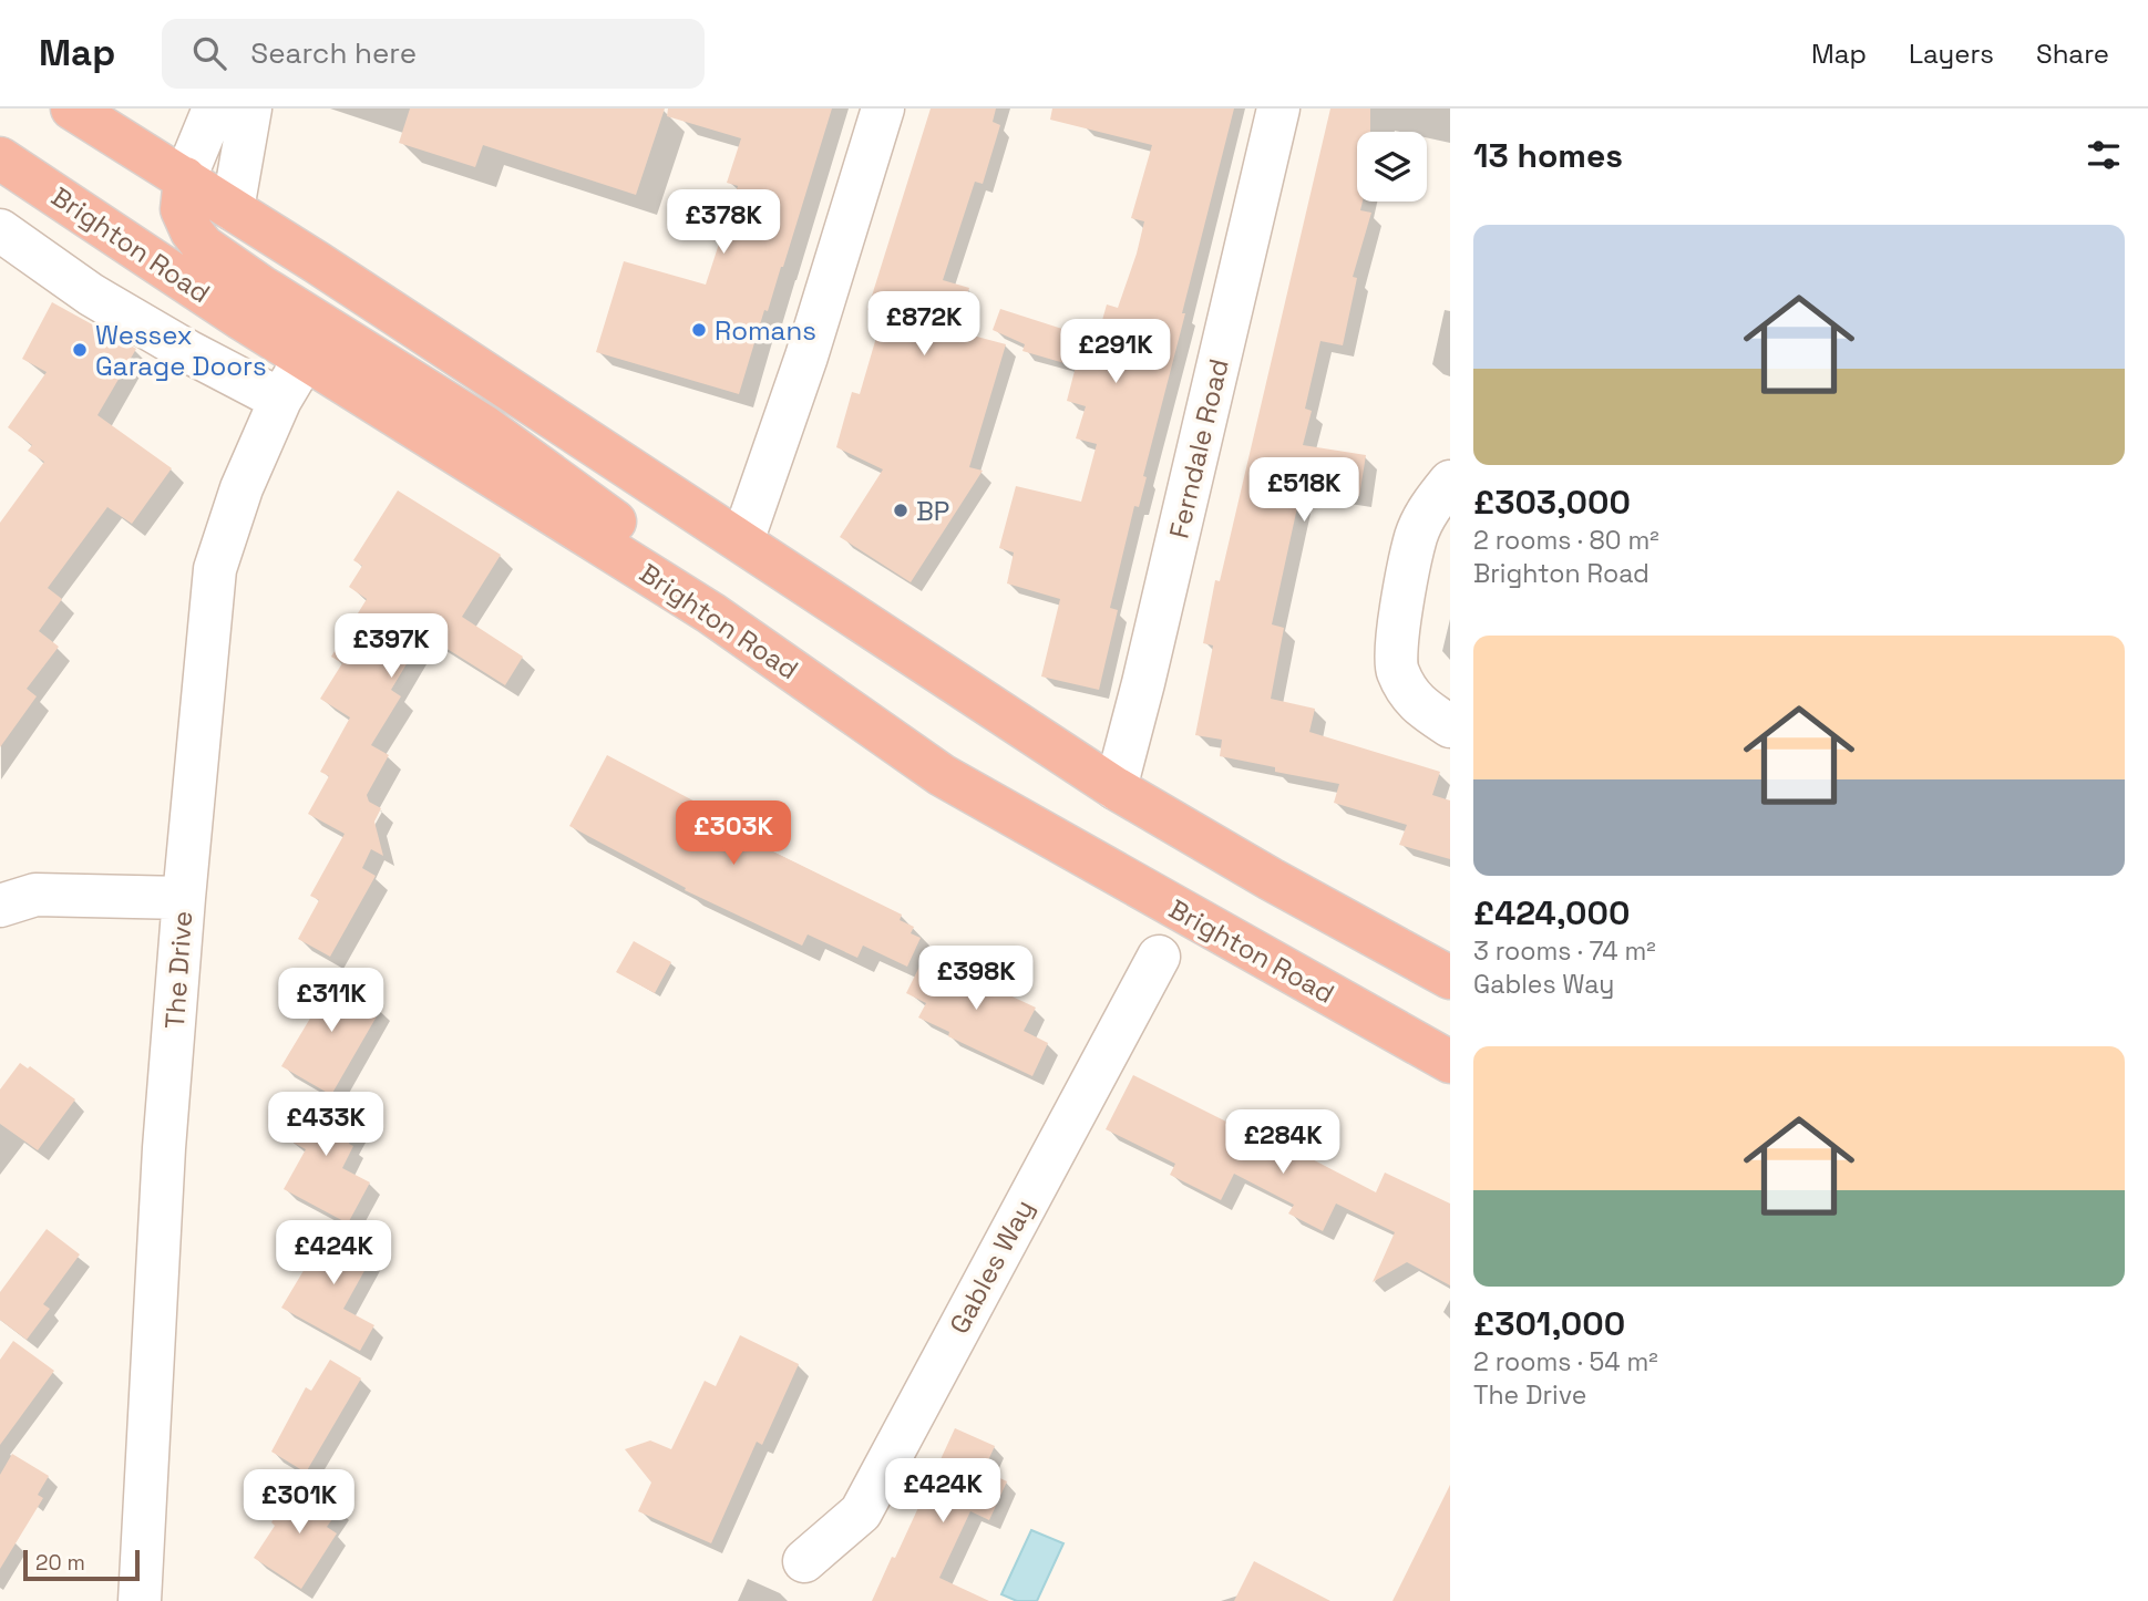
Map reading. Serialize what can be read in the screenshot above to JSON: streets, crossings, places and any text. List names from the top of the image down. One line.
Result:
{"streets":{"highway":["Brighton Road"],"street":["Ferndale Road","The Drive","Gables Way"]},"crossings":[["Brighton Road","The Drive"]],"places":["Romans","Wessex Garage Doors","BP"],"scale_bar":"20 m","page":{"header":"Map","search":"Search here","nav":["Map","Layers","Share"],"heading":"13 homes","price":["£378K","£872K","£291K","£518K","£397K","£303K","£398K","£311K","£433K","£284K","£424K","£424K","£301K"],"list":[{"name":"£303,000","note":"2 rooms · 80 m² · Brighton Road"},{"name":"£424,000","note":"3 rooms · 74 m² · Gables Way"},{"name":"£301,000","note":"2 rooms · 54 m² · The Drive"}],"scale":"20 m"}}
